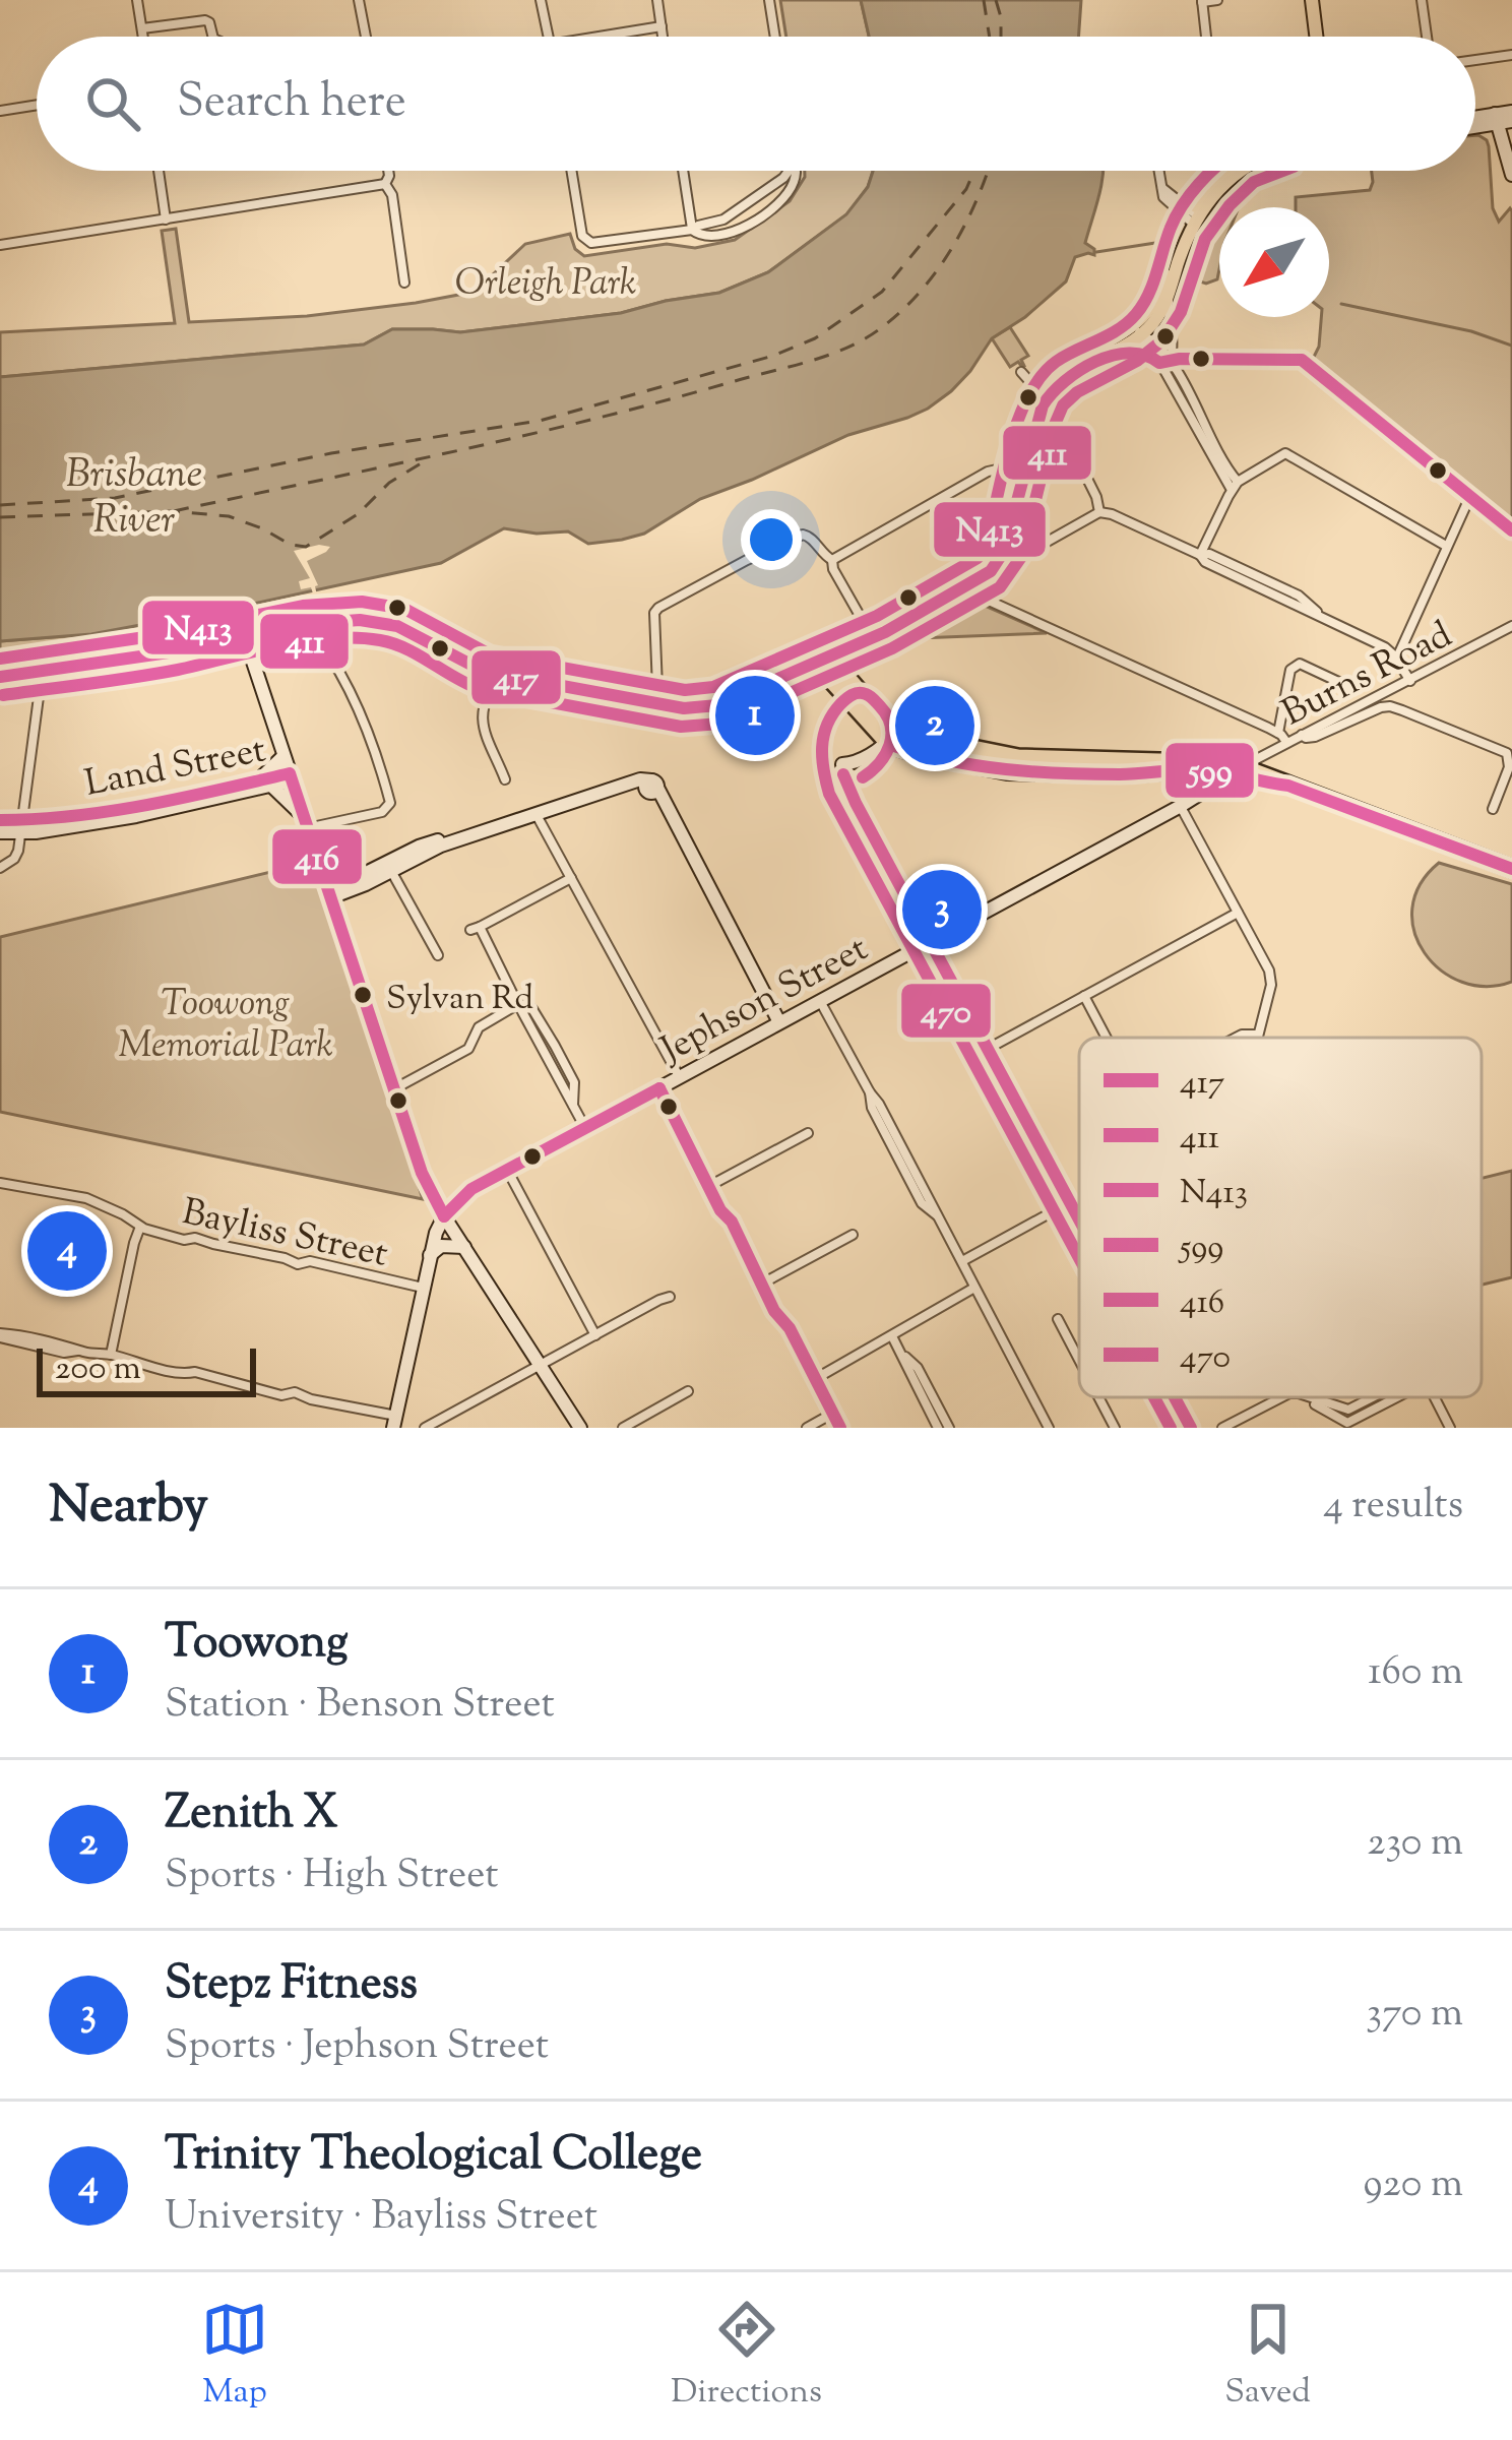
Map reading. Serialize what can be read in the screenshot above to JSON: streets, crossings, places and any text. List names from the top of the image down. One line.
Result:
{"streets":{"main road":["Land Street","Jephson Street"],"street":["Burns Road","Bayliss Street"]},"crossings":[["Burns Road","Jephson Street"]],"water":["Brisbane River"],"parks":["Orleigh Park","Toowong Memorial Park"],"places":["Sylvan Rd"],"lines":["transit line 411","transit line N413","transit line 417","transit line 470","transit line 599","transit line 416"],"legend":["417","411","N413","599","416","470"],"scale_bar":"200 m","north":"bottom left","page":{"search":"Search here","pins":["1","2","3","4"],"scale":"200 m","heading":["Nearby","4 results"],"list":[{"mark":"1","name":"Toowong","note":"Station · Benson Street","value":"160 m"},{"mark":"2","name":"Zenith X","note":"Sports · High Street","value":"230 m"},{"mark":"3","name":"Stepz Fitness","note":"Sports · Jephson Street","value":"370 m"},{"mark":"4","name":"Trinity Theological College","note":"University · Bayliss Street","value":"920 m"}],"nav":["Map","Directions","Saved"]}}
